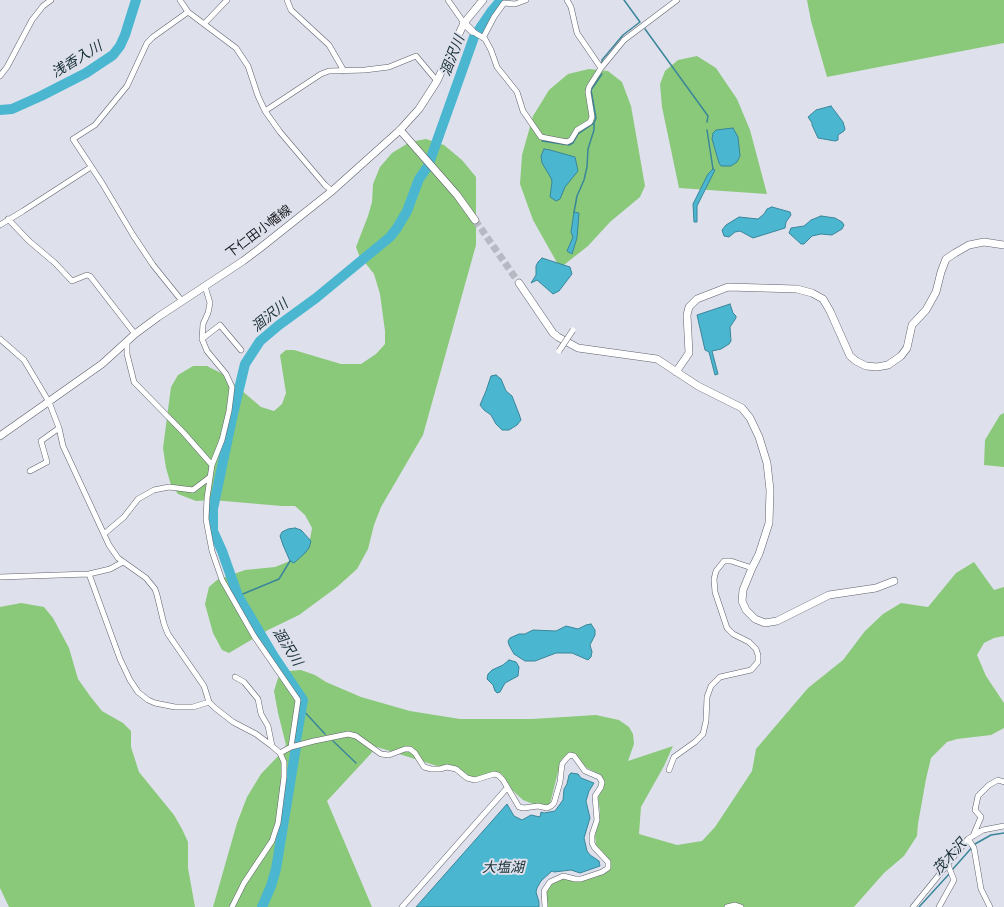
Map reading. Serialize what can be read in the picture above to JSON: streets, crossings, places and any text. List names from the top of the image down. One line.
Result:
{"streets":{"street":["下仁田小幡線"]},"water":["涸沢川","浅香入川","茂木沢","大塩湖"]}
